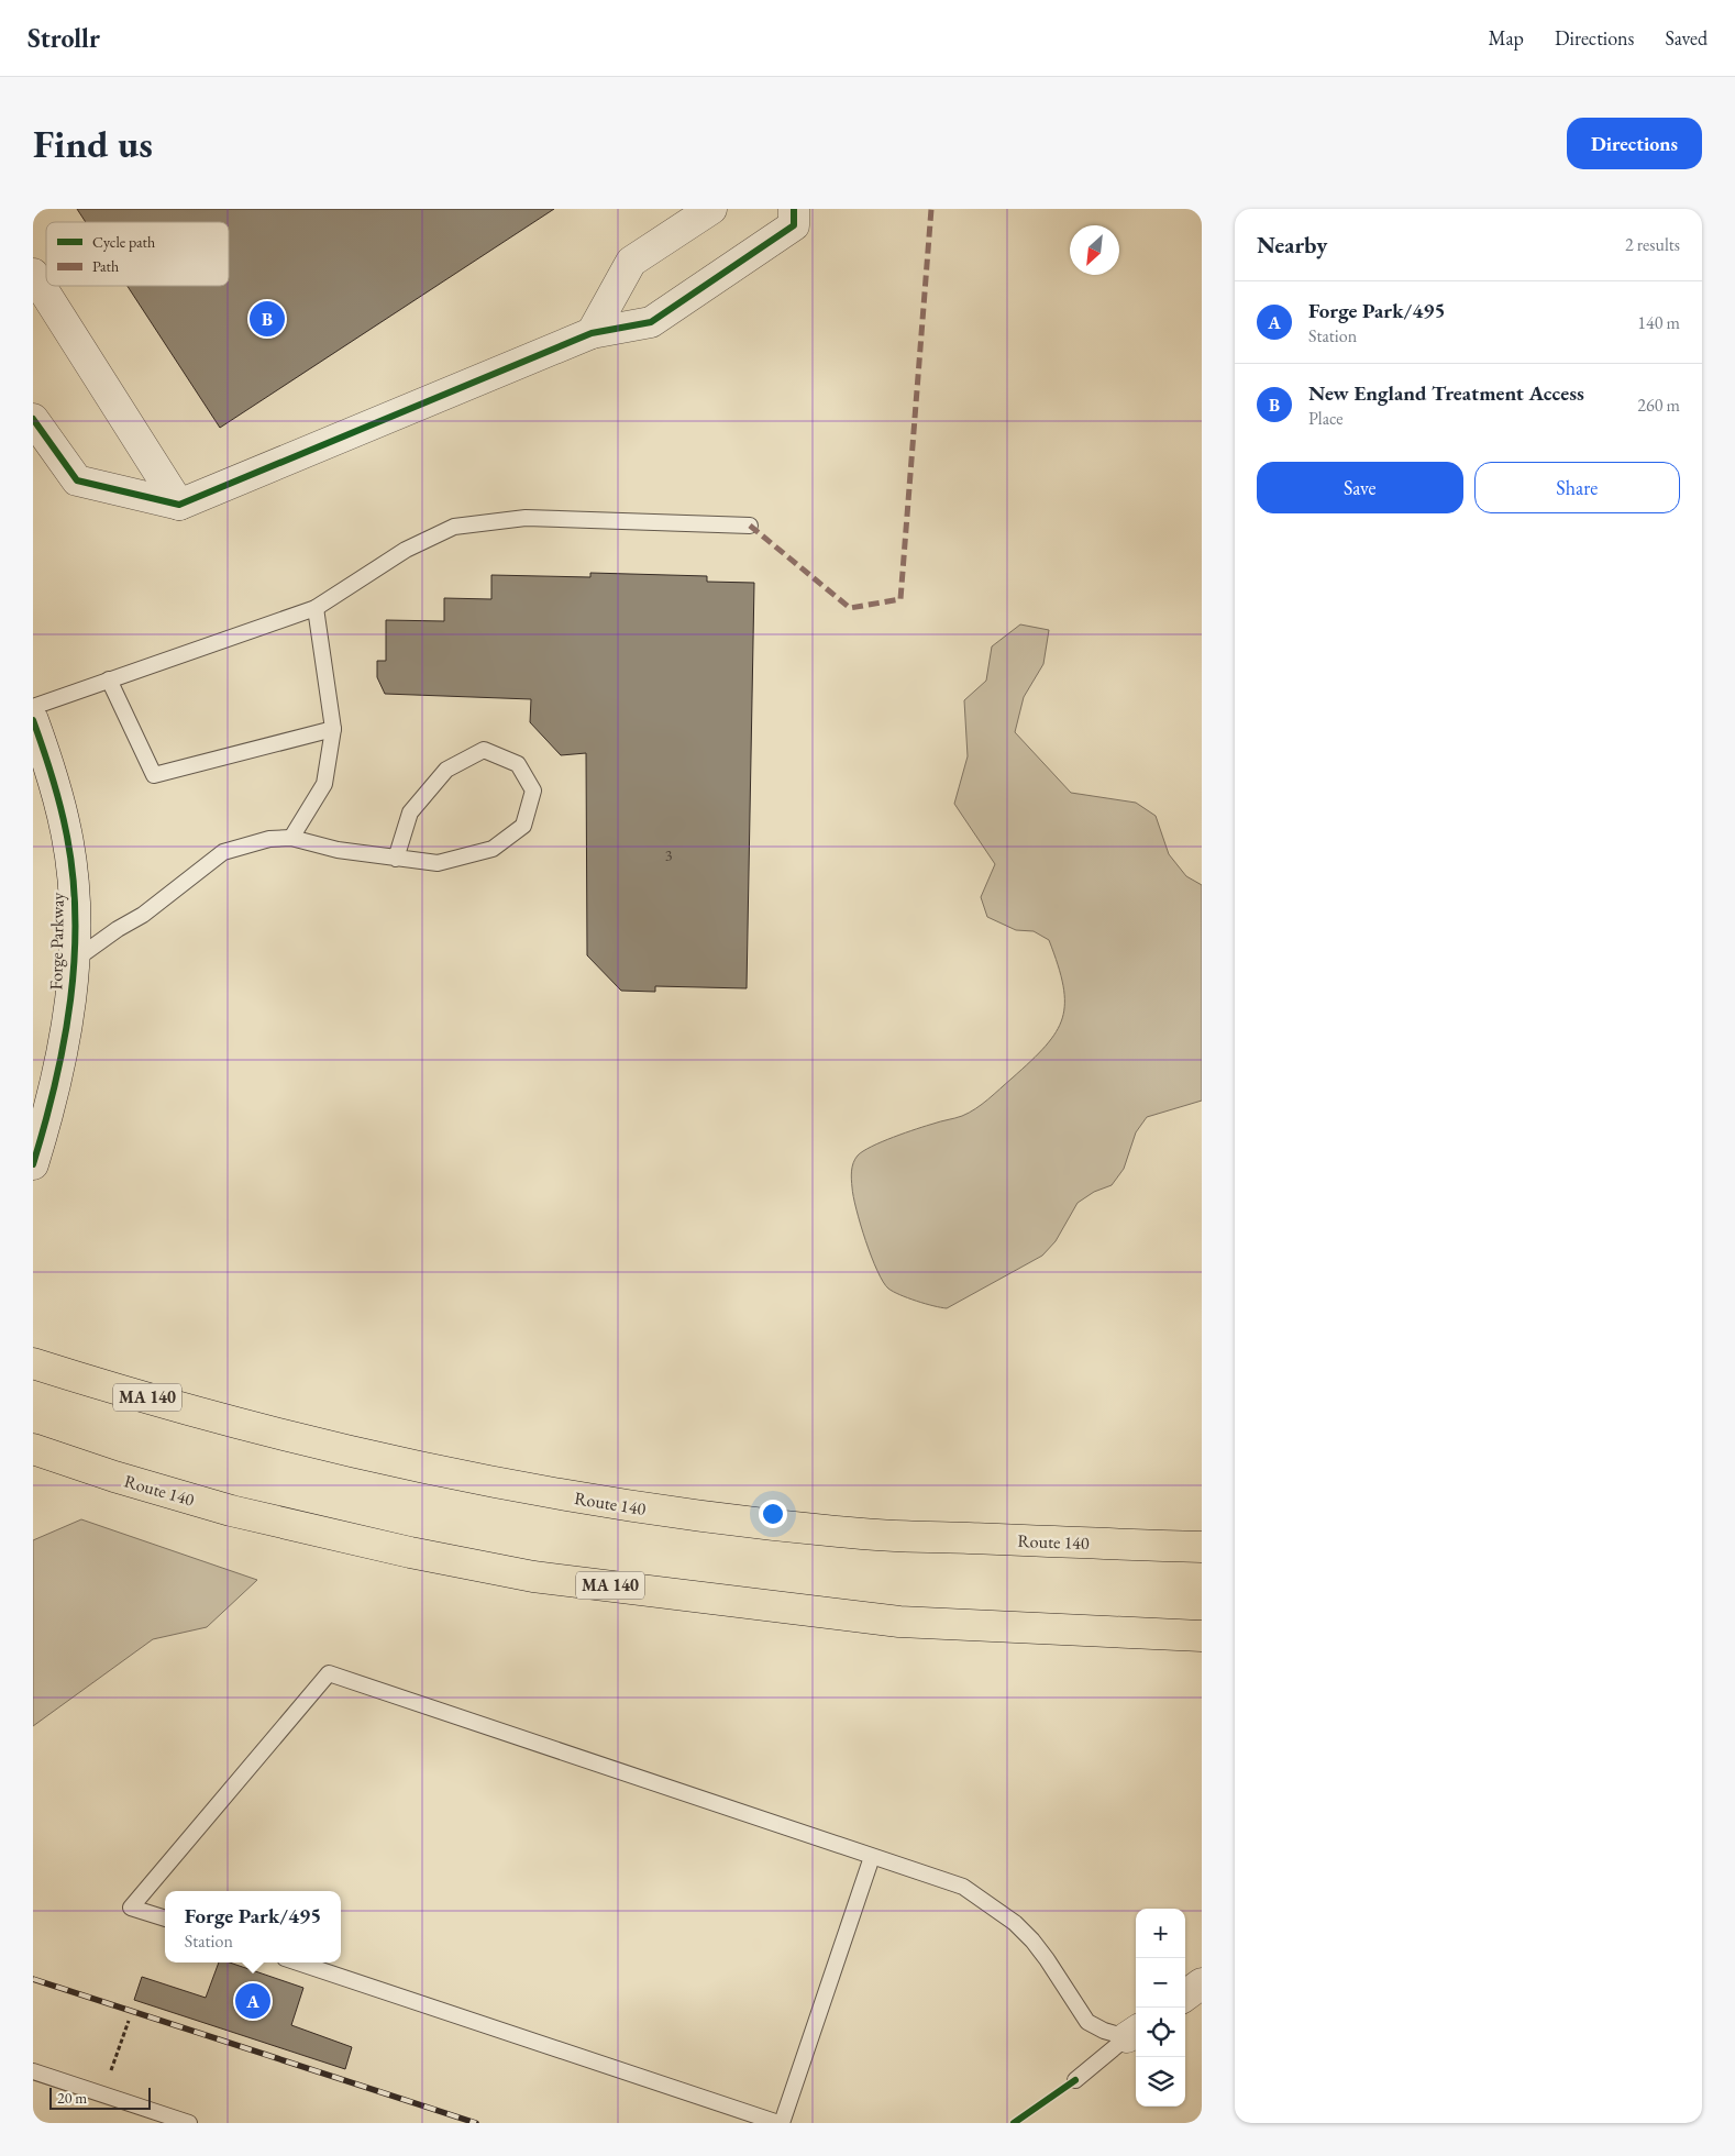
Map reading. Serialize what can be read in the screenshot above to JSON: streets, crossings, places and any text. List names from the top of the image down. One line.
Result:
{"streets":{"main road":["MA 140","Route 140"],"street":["Forge Parkway"]},"house_numbers":["3"],"legend":["Cycle path","Path"],"scale_bar":"20 m","north":"bottom left","page":{"header":"Strollr","nav":["Map","Directions","Saved"],"buttons":["Directions",["Save","Share"]],"title":"Find us","heading":["Nearby","2 results"],"list":[{"mark":"A","name":"Forge Park/495","note":"Station","value":"140 m"},{"mark":"B","name":"New England Treatment Access","note":"Place","value":"260 m"}],"pins":["B","A"],"popup":["Forge Park/495","Station"],"map_buttons":["+","−"],"scale":"20 m"}}
